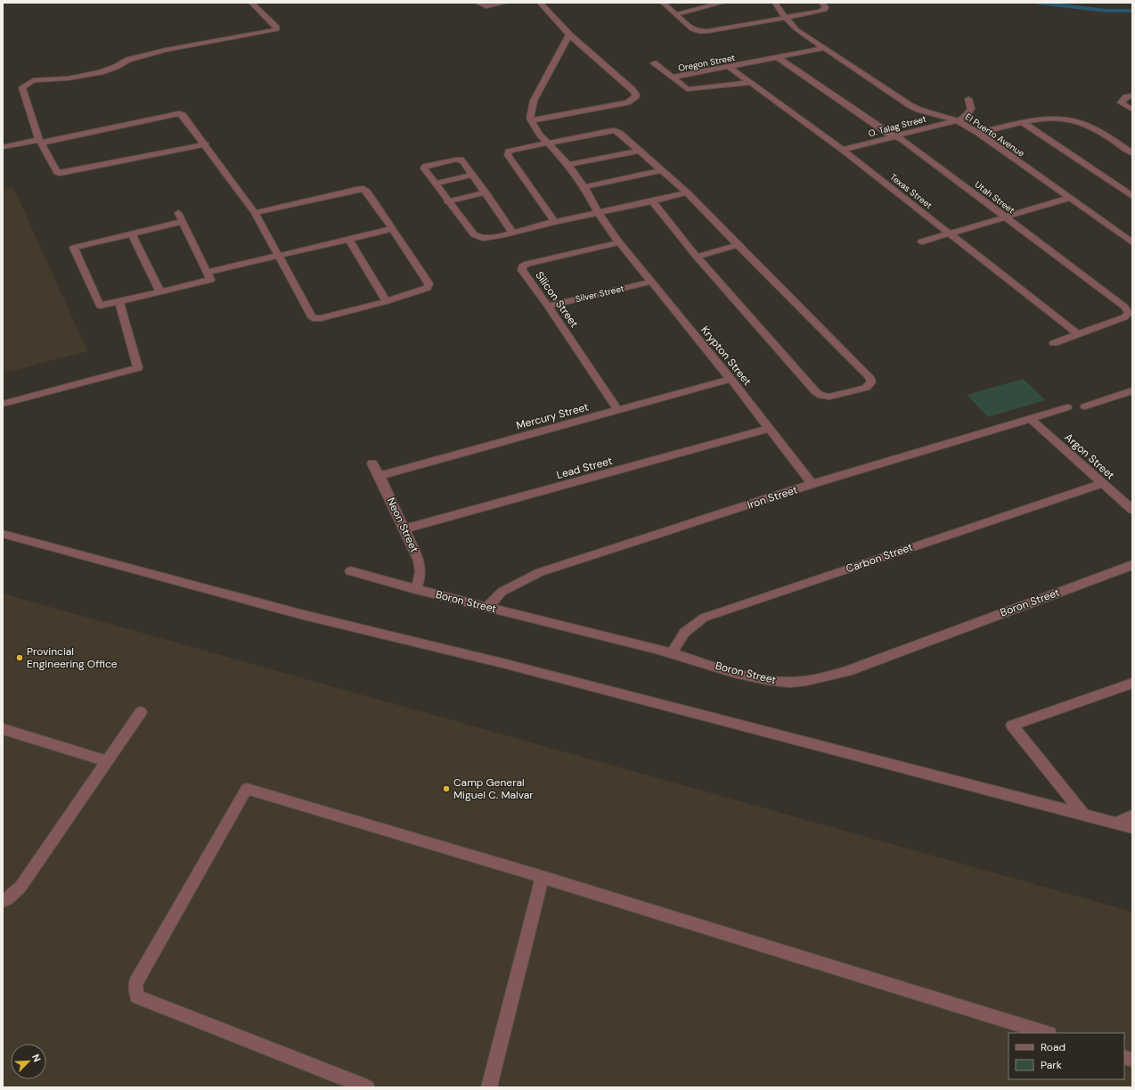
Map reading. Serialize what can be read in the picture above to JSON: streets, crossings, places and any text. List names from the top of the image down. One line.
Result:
{"streets":{"street":["Oregon Street","O. Talag Street","El Puerto Avenue","Texas Street","Utah Street","Silver Street","Silicon Street","Krypton Street","Mercury Street","Argon Street","Lead Street","Iron Street","Neon Street","Carbon Street","Boron Street"]},"crossings":[["Oregon Street","El Puerto Avenue"],["Oregon Street","Texas Street"],["Oregon Street","Utah Street"],["O. Talag Street","El Puerto Avenue"],["O. Talag Street","Texas Street"],["O. Talag Street","Utah Street"],["Texas Street","Utah Street"],["Silver Street","Silicon Street"],["Silver Street","Krypton Street"],["Silicon Street","Krypton Street"],["Silicon Street","Mercury Street"],["Krypton Street","Mercury Street"],["Krypton Street","Lead Street"],["Krypton Street","Iron Street"],["Mercury Street","Neon Street"],["Argon Street","Iron Street"],["Argon Street","Carbon Street"],["Lead Street","Neon Street"],["Iron Street","Boron Street"],["Neon Street","Boron Street"],["Carbon Street","Boron Street"]],"places":["Provincial Engineering Office","Camp General Miguel C. Malvar"],"legend":["Road","Park"],"north":"top right"}
